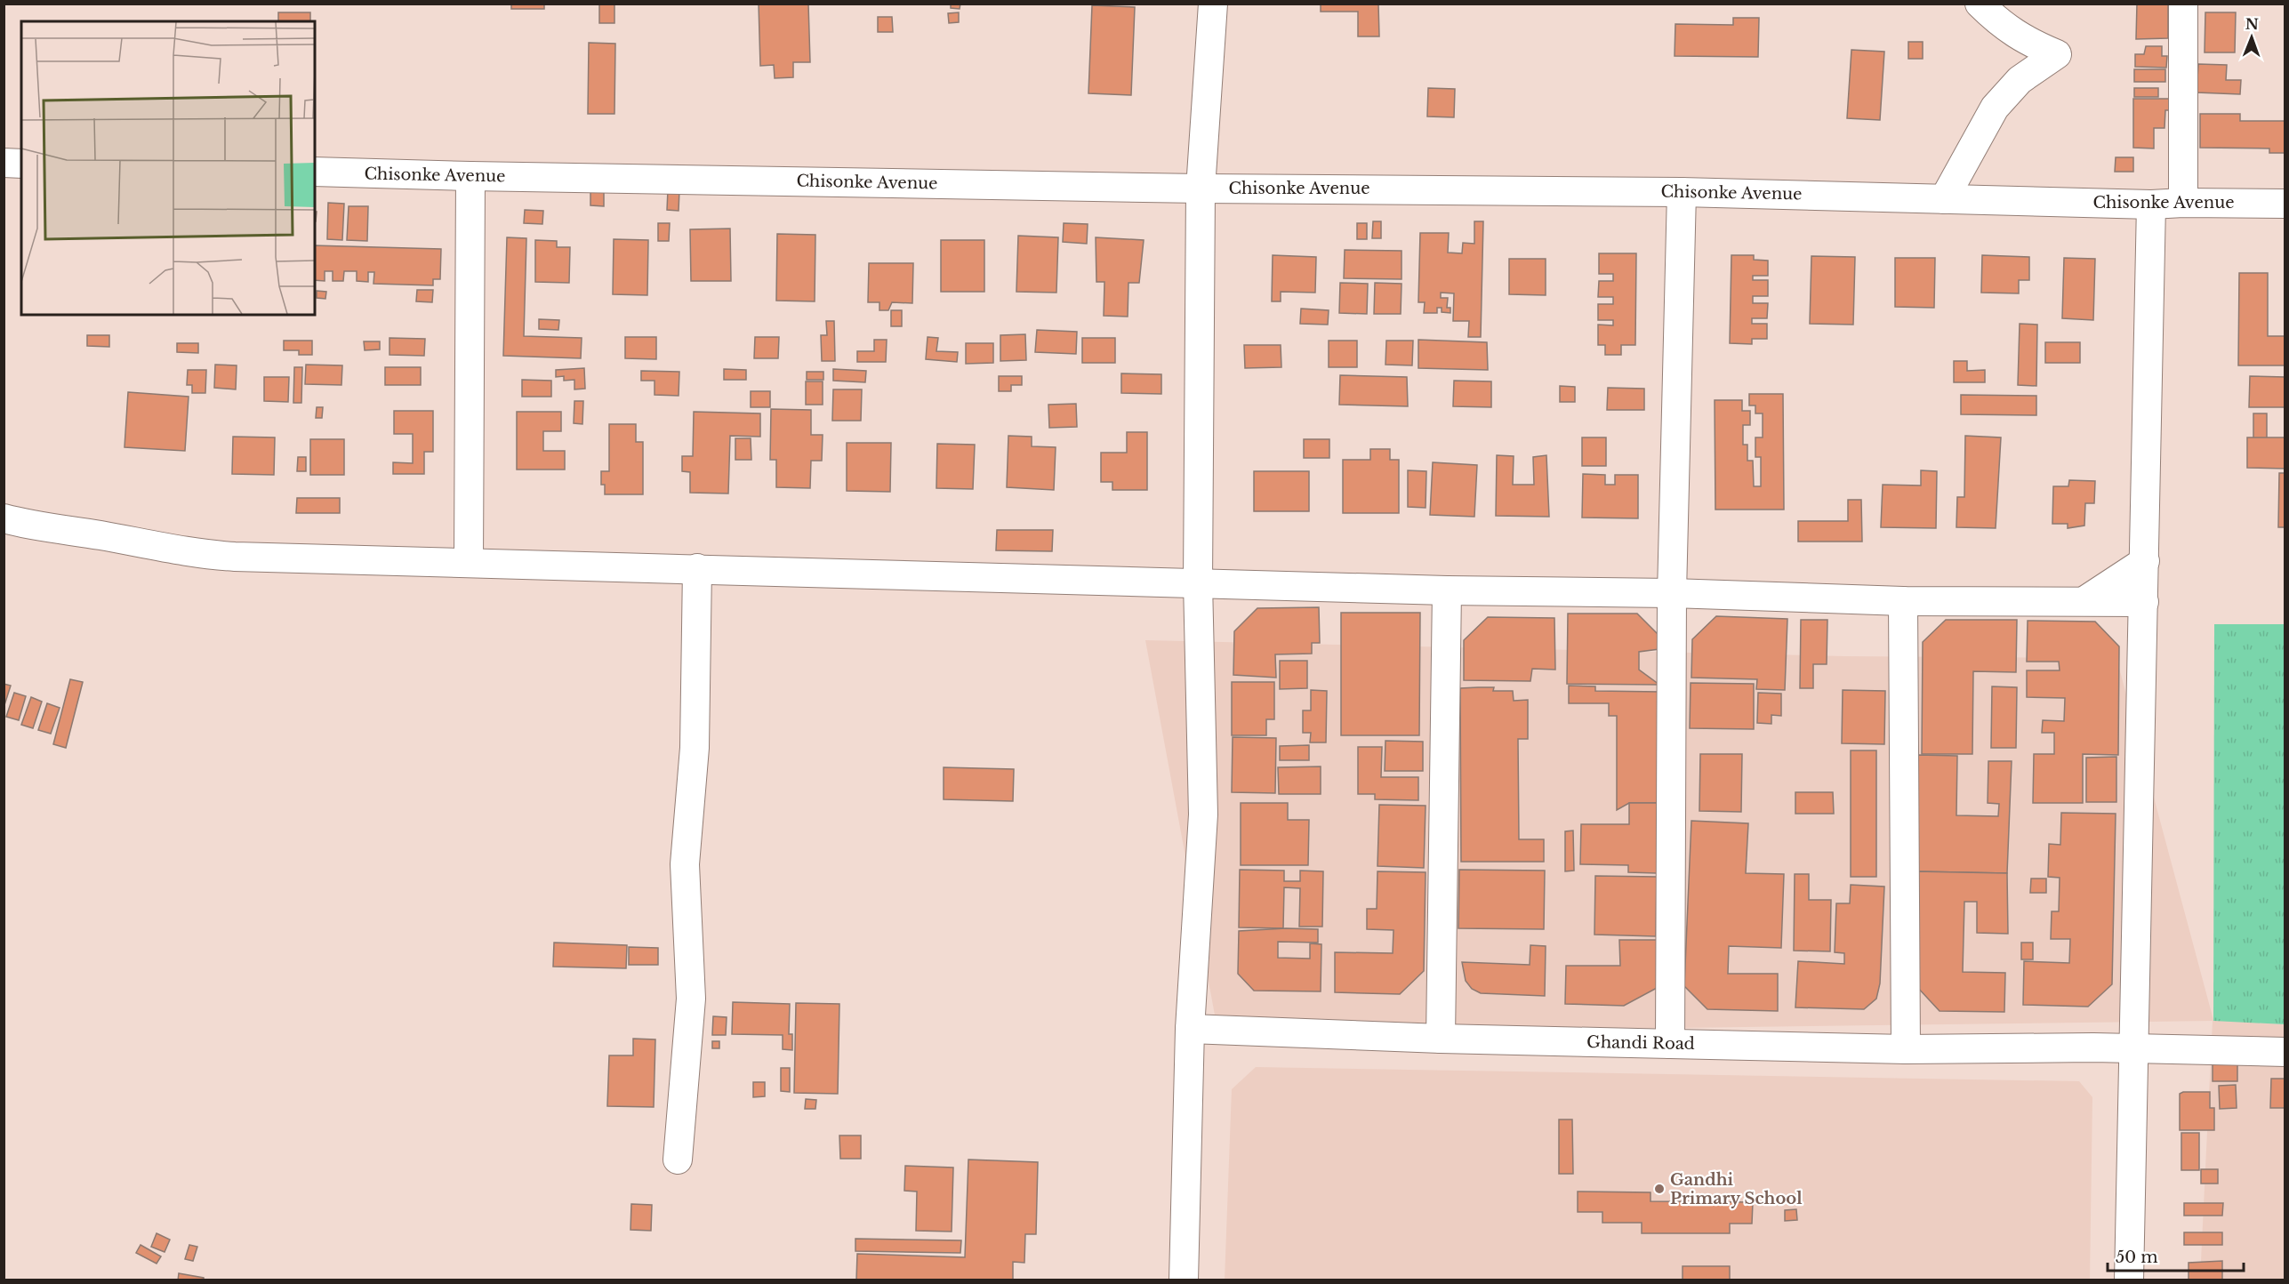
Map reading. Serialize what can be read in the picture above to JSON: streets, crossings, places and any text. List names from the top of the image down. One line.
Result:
{"streets":{"street":["Chisonke Avenue","Ghandi Road"]},"places":["Gandhi Primary School"],"scale_bar":"50 m","north":"top"}
